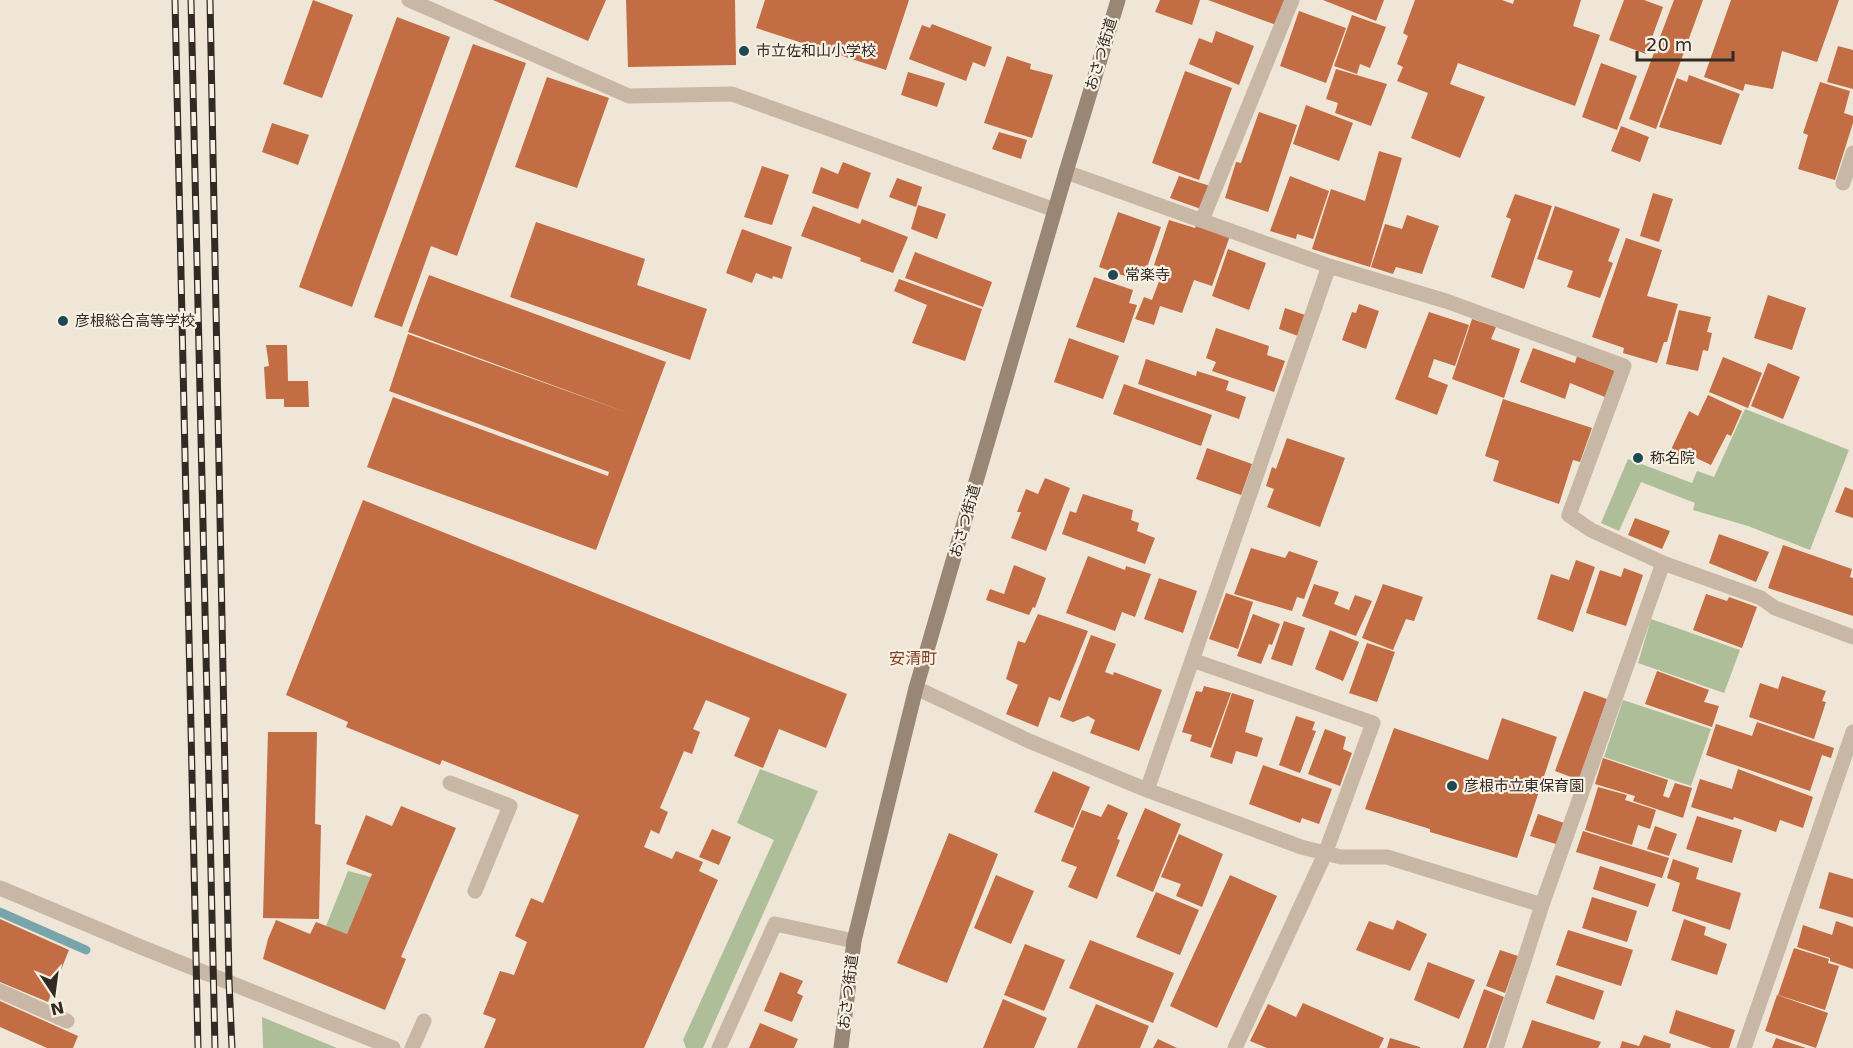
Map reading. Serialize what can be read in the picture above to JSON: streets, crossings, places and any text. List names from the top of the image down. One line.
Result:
{"streets":{"street":["おさつ街道"]},"districts":["安清町"],"places":["市立佐和山小学校","常楽寺","彦根総合高等学校","称名院","彦根市立東保育園"],"scale_bar":"20 m","north":"bottom"}
